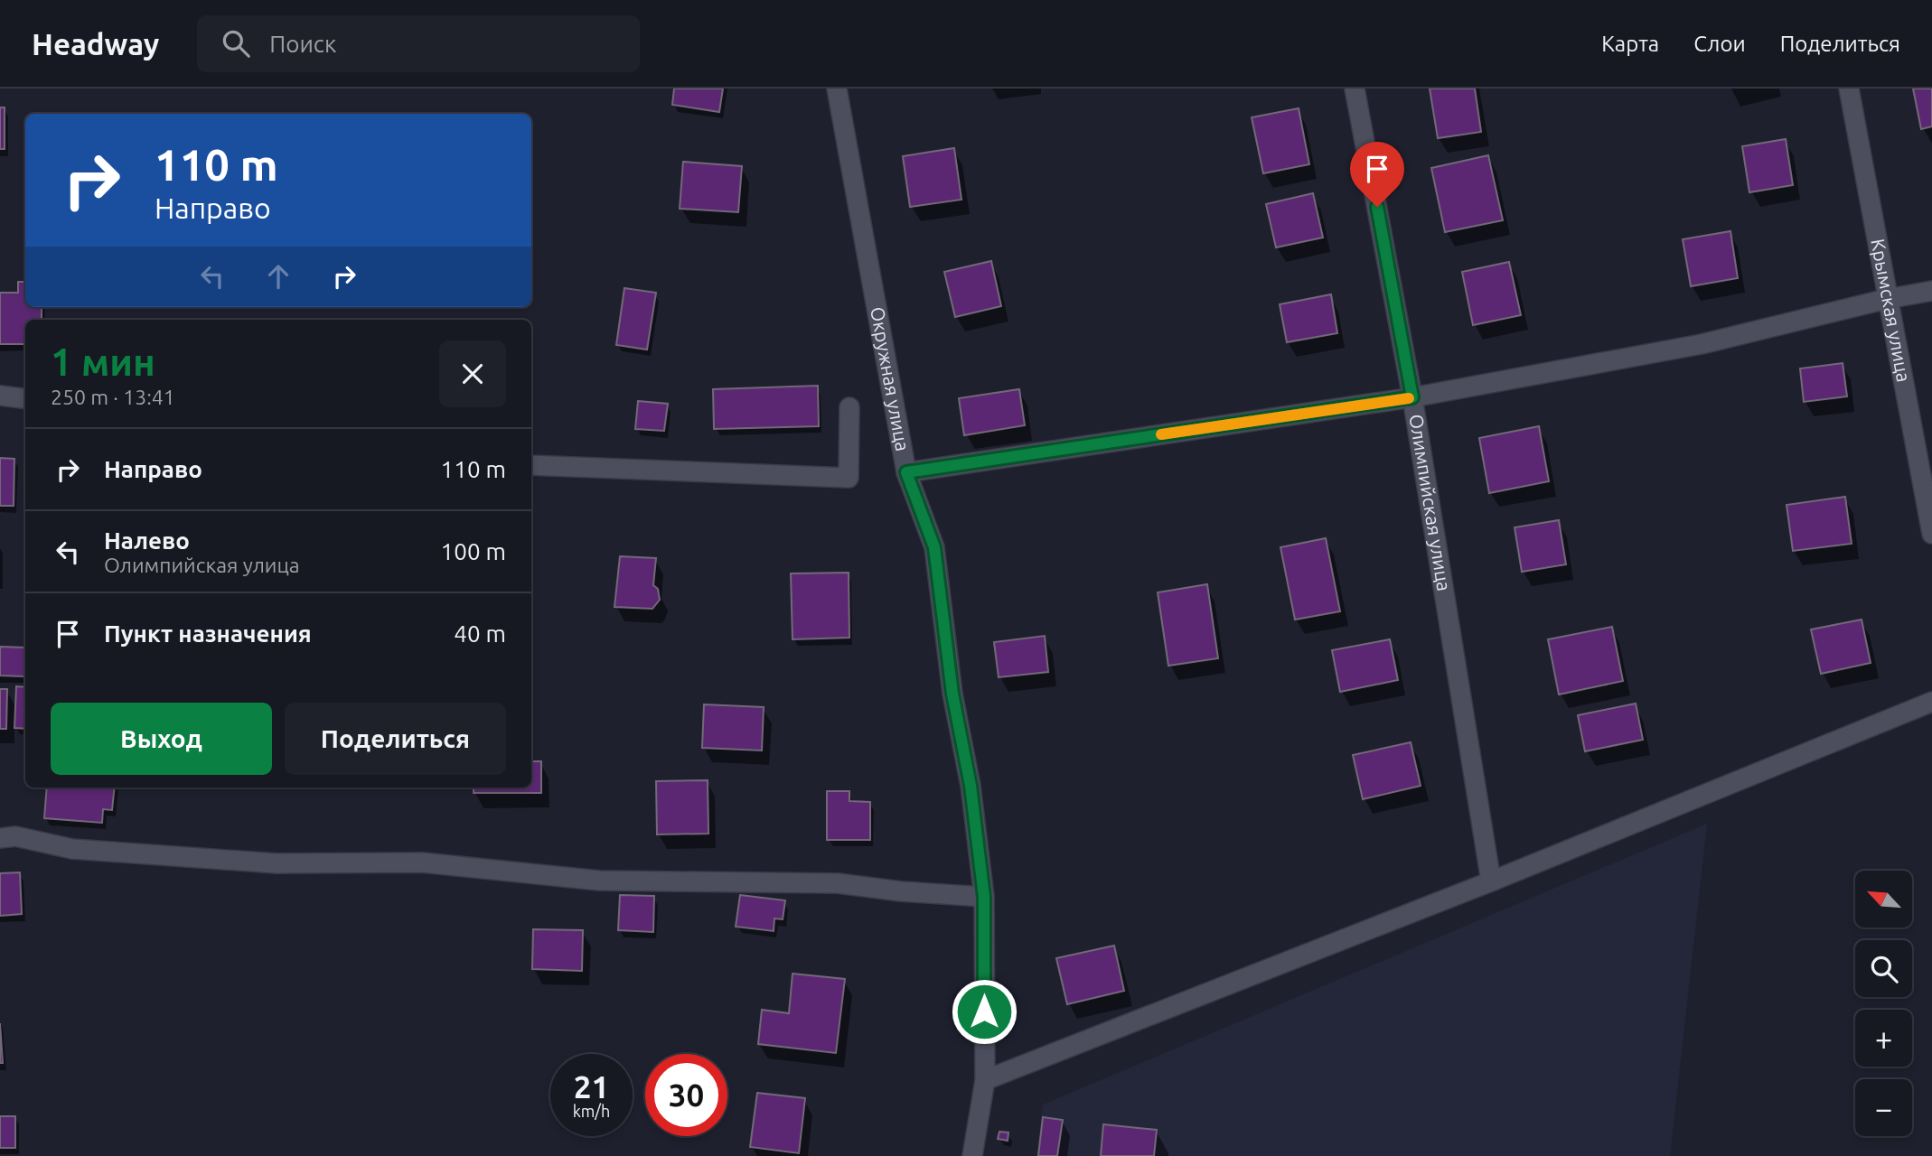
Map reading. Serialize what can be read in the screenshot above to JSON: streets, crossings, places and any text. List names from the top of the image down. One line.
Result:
{"streets":{"street":["Крымская улица","Окружная улица","Олимпийская улица"]},"north":"top left","page":{"header":"Headway","search":"Поиск","nav":["Карта","Слои","Поделиться"],"turn":["110 m","Направо"],"heading":["1 мин","250 m · 13:41"],"list":[{"name":"Направо","value":"110 m"},{"name":"Налево","note":"Олимпийская улица","value":"100 m"},{"name":"Пункт назначения","value":"40 m"}],"buttons":["Выход","Поделиться"],"map_buttons":["+","−"],"speed":"21 km/h","limit":"30"}}
